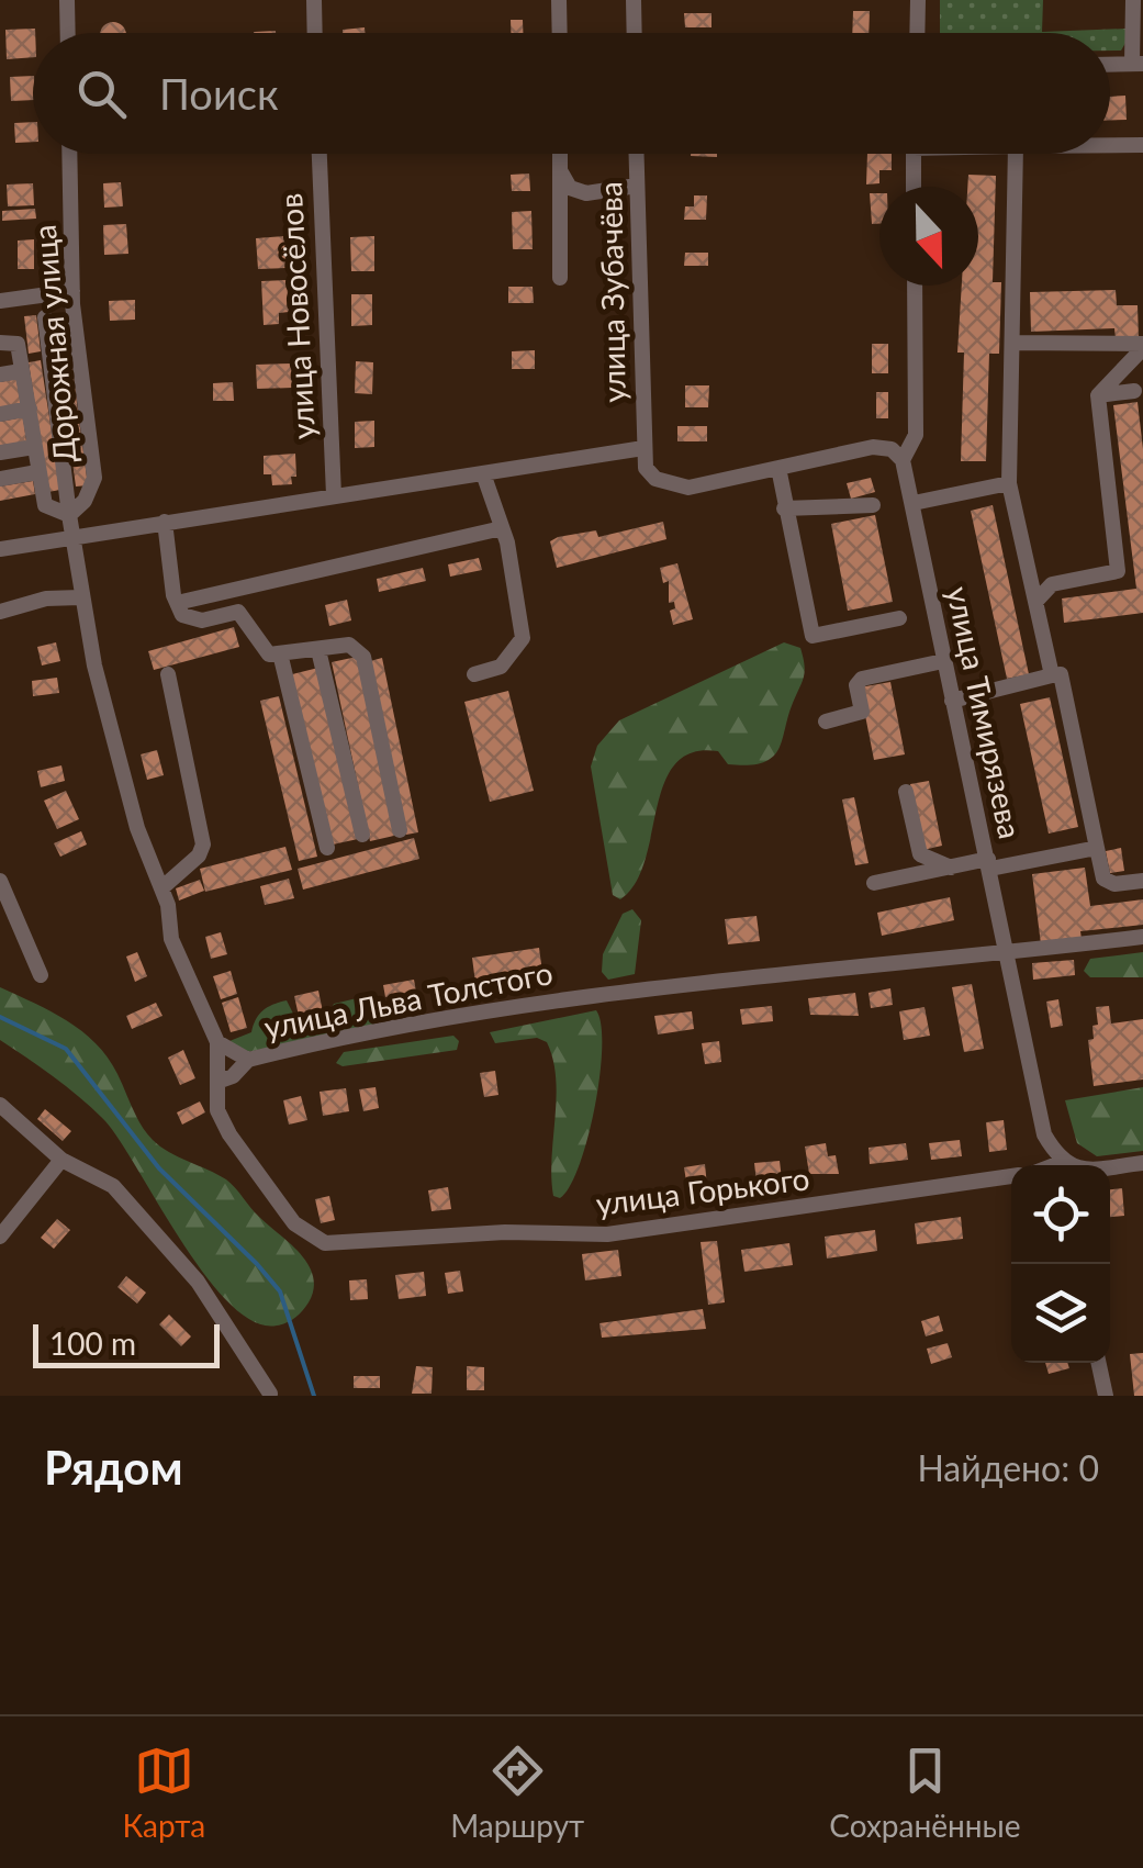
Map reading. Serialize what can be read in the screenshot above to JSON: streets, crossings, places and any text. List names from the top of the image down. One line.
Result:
{"streets":{"street":["улица Зубачёва","улица Новосёлов","Дорожная улица","улица Тимирязева","улица Льва Толстого","улица Горького"]},"crossings":[["улица Тимирязева","улица Льва Толстого"]],"scale_bar":"100 m","north":"bottom","page":{"search":"Поиск","scale":"100 m","heading":["Рядом","Найдено: 0"],"nav":["Карта","Маршрут","Сохранённые"]}}
